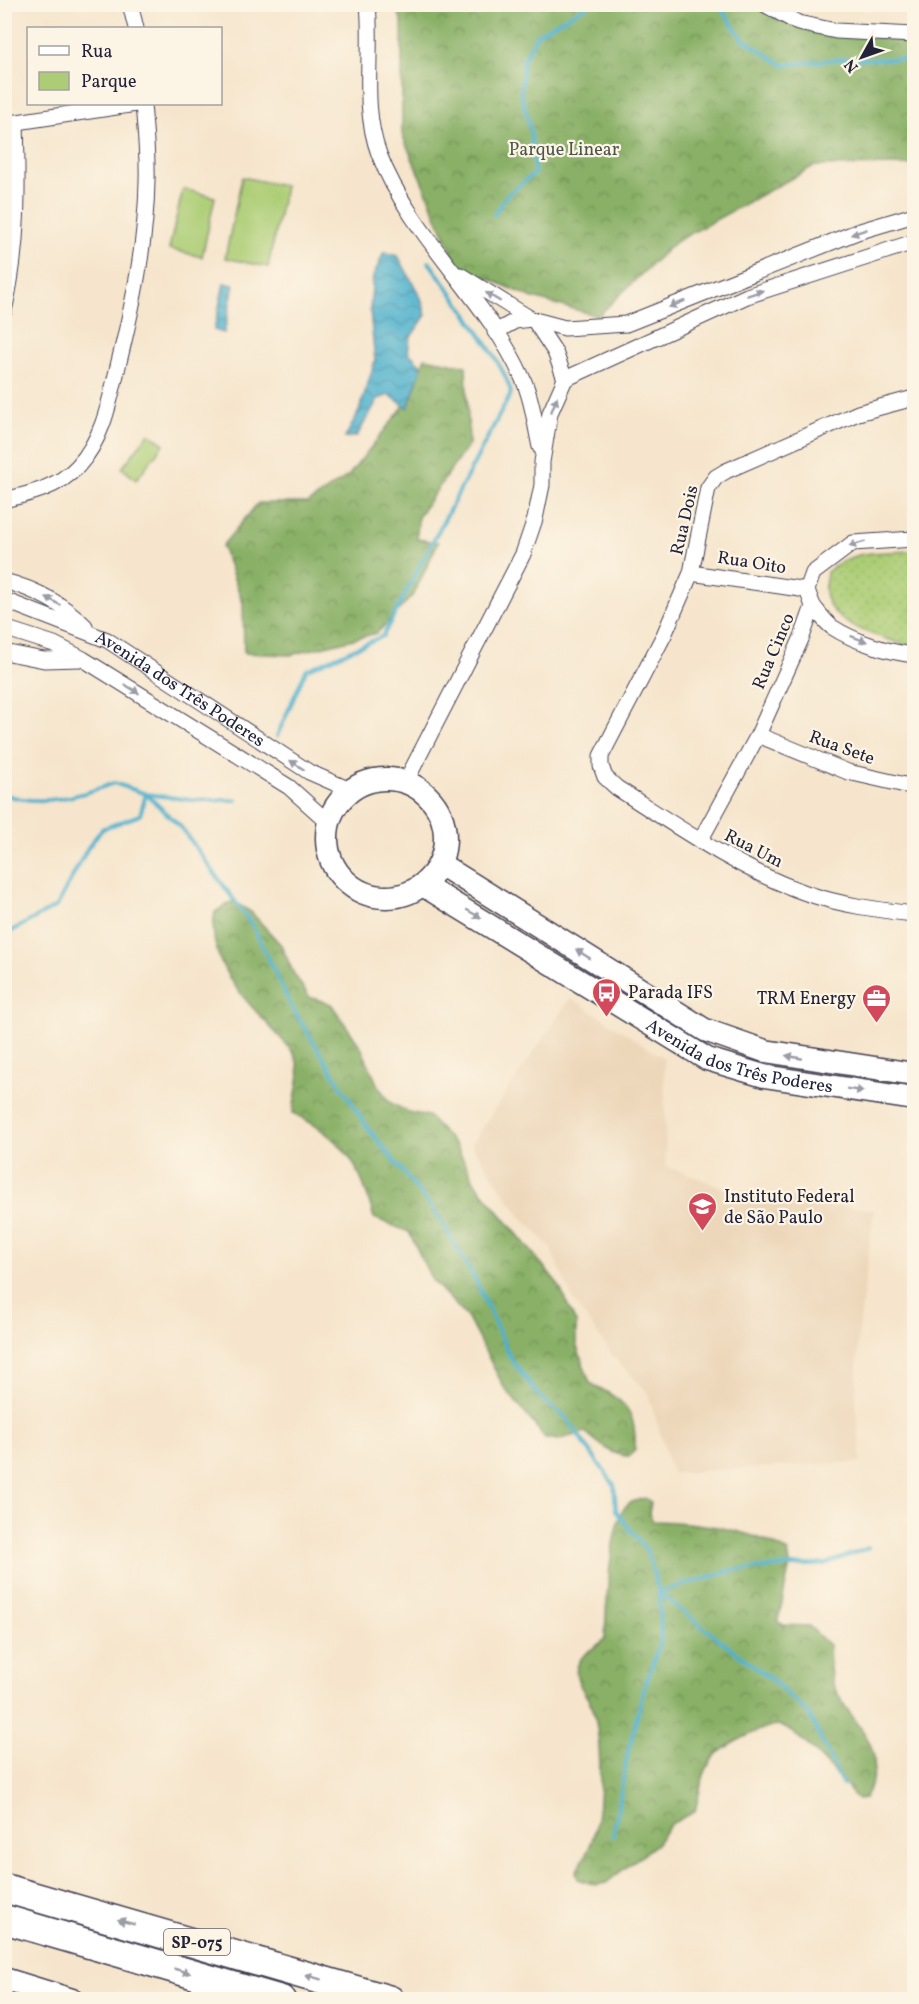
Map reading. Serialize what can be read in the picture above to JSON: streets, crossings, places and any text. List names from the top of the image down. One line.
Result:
{"streets":{"highway":["SP-075"],"street":["Rua Dois","Rua Oito","Rua Cinco","Avenida dos Três Poderes","Rua Sete","Rua Um"]},"crossings":[["Rua Dois","Rua Oito"],["Rua Dois","Rua Um"],["Rua Oito","Rua Cinco"],["Rua Cinco","Rua Sete"],["Rua Cinco","Rua Um"]],"parks":["Parque Linear"],"places":{"bus stop":["Parada IFS"],"office":["TRM Energy"],"school or university":["Instituto Federal de São Paulo"]},"legend":["Rua","Parque"],"north":"bottom left"}
